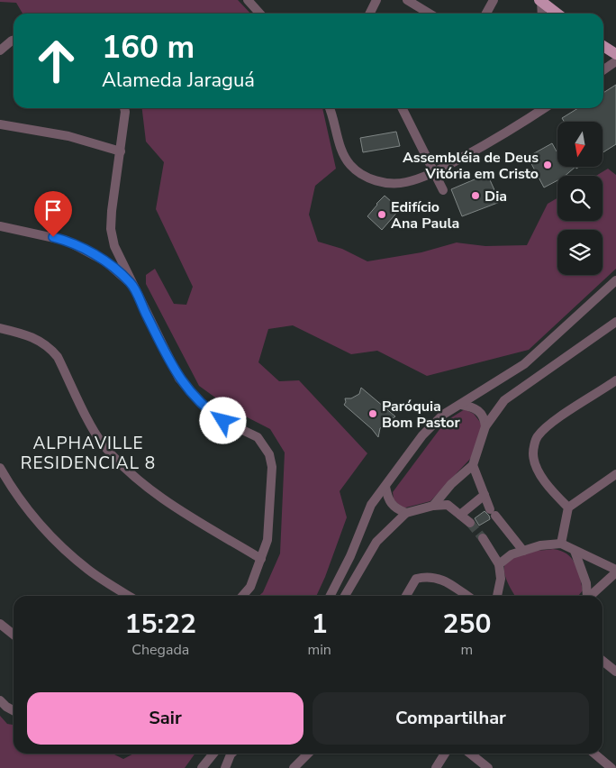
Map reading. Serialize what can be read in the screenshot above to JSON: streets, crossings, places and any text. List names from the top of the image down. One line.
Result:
{"districts":["ALPHAVILLE RESIDENCIAL 8"],"places":["Assembléia de Deus Vitória em Cristo","Dia","Edifício Ana Paula","Paróquia Bom Pastor"],"north":"bottom","page":{"turn":["160 m","Alameda Jaraguá"],"eta":["15:22","Chegada","1","min","250","m"],"buttons":["Sair","Compartilhar"]}}
